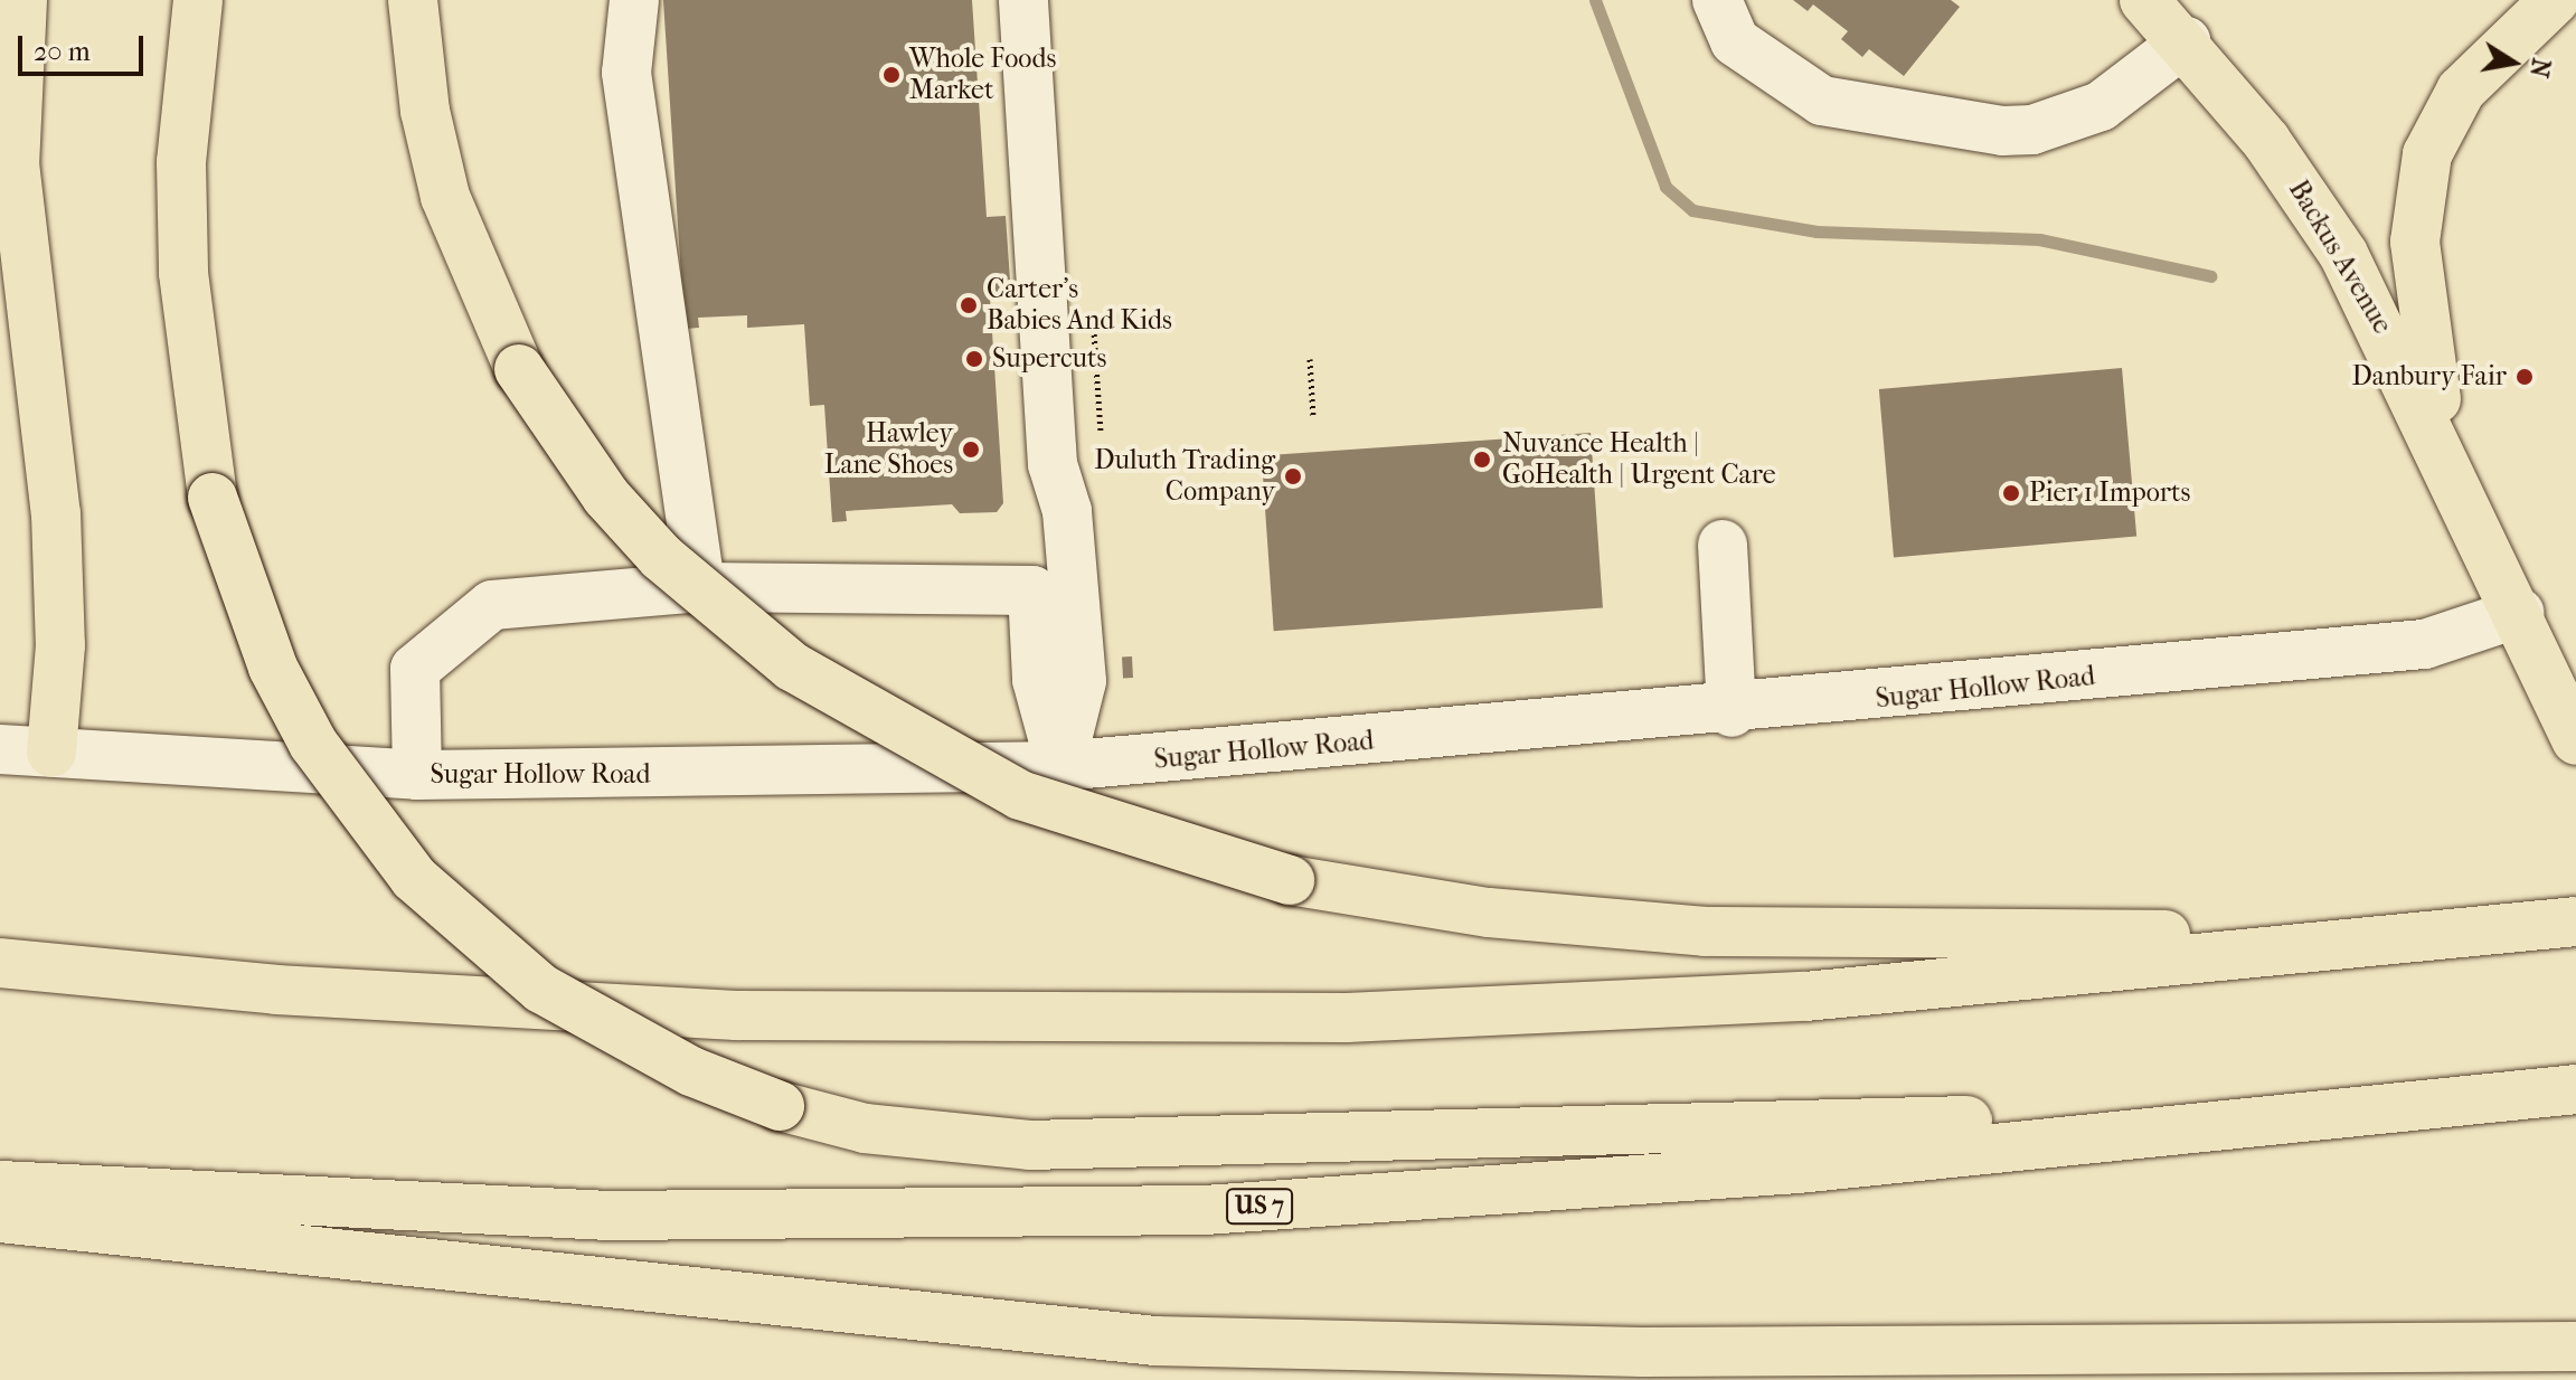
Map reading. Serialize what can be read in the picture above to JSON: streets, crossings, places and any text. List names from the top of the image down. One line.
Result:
{"streets":{"main road":["Backus Avenue","US 7"],"street":["Sugar Hollow Road"]},"crossings":[["Backus Avenue","Sugar Hollow Road"]],"places":["Whole Foods Market","Carter's Babies And Kids","Supercuts","Danbury Fair","Hawley Lane Shoes","Nuvance Health | GoHealth | Urgent Care","Duluth Trading Company","Pier 1 Imports"],"scale_bar":"20 m","north":"right"}
